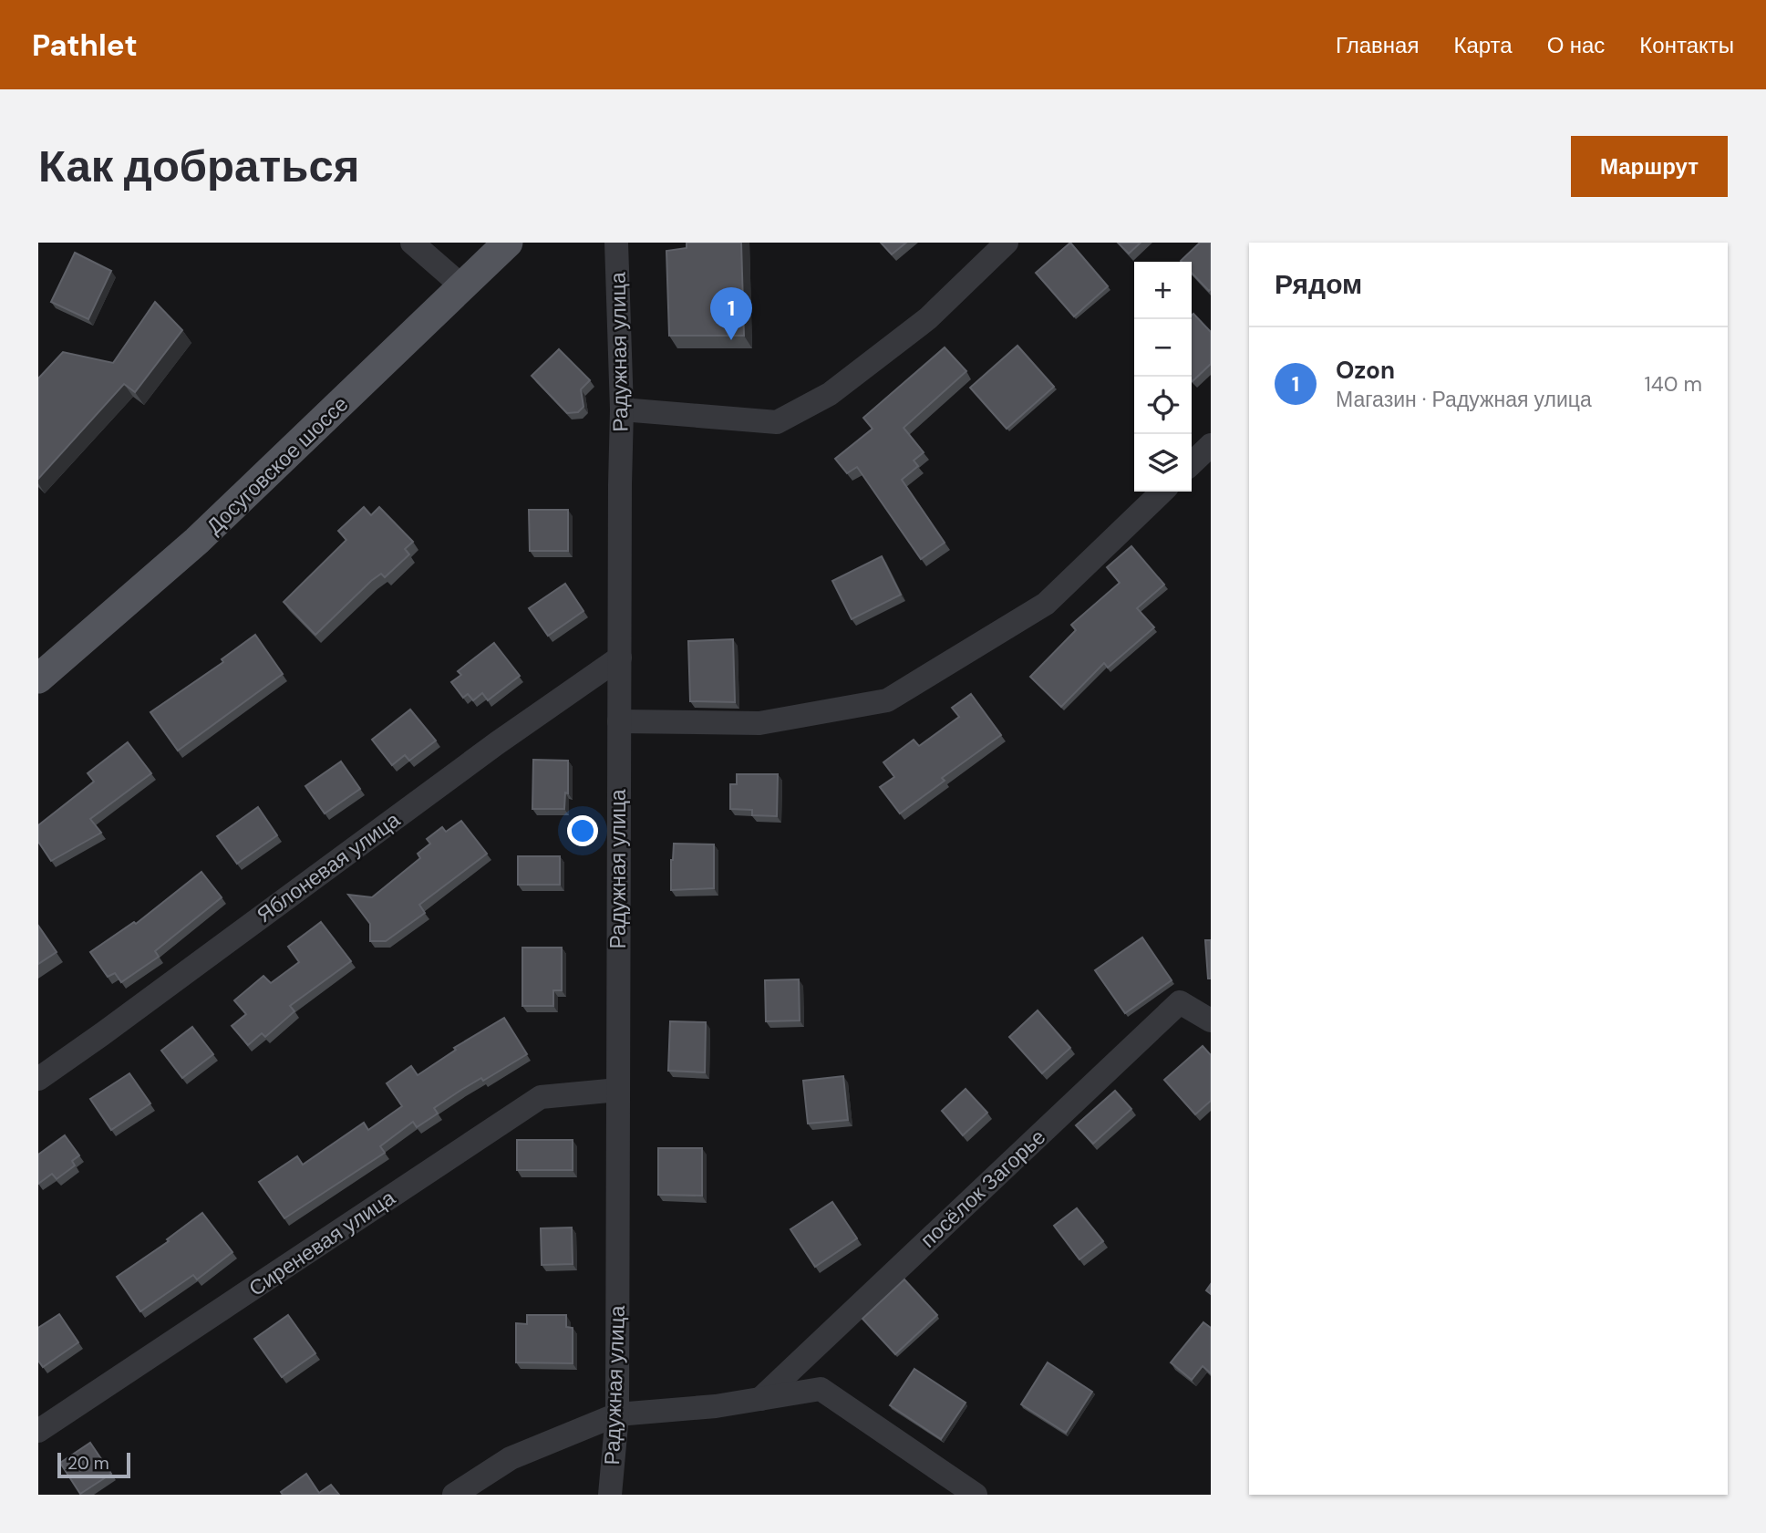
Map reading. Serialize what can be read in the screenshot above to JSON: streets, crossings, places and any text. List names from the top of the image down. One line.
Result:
{"streets":{"main road":["Досуговское шоссе"],"street":["Радужная улица","Яблоневая улица","посёлок Загорье","Сиреневая улица"]},"crossings":[["Радужная улица","Яблоневая улица"],["Радужная улица","Сиреневая улица"]],"scale_bar":"20 m","page":{"header":"Pathlet","nav":["Главная","Карта","О нас","Контакты"],"buttons":"Маршрут","title":"Как добраться","heading":"Рядом","map_buttons":["+","−"],"pins":"1","list":[{"mark":"1","name":"Ozon","note":"Магазин · Радужная улица","value":"140 m"}],"scale":"20 m"}}
